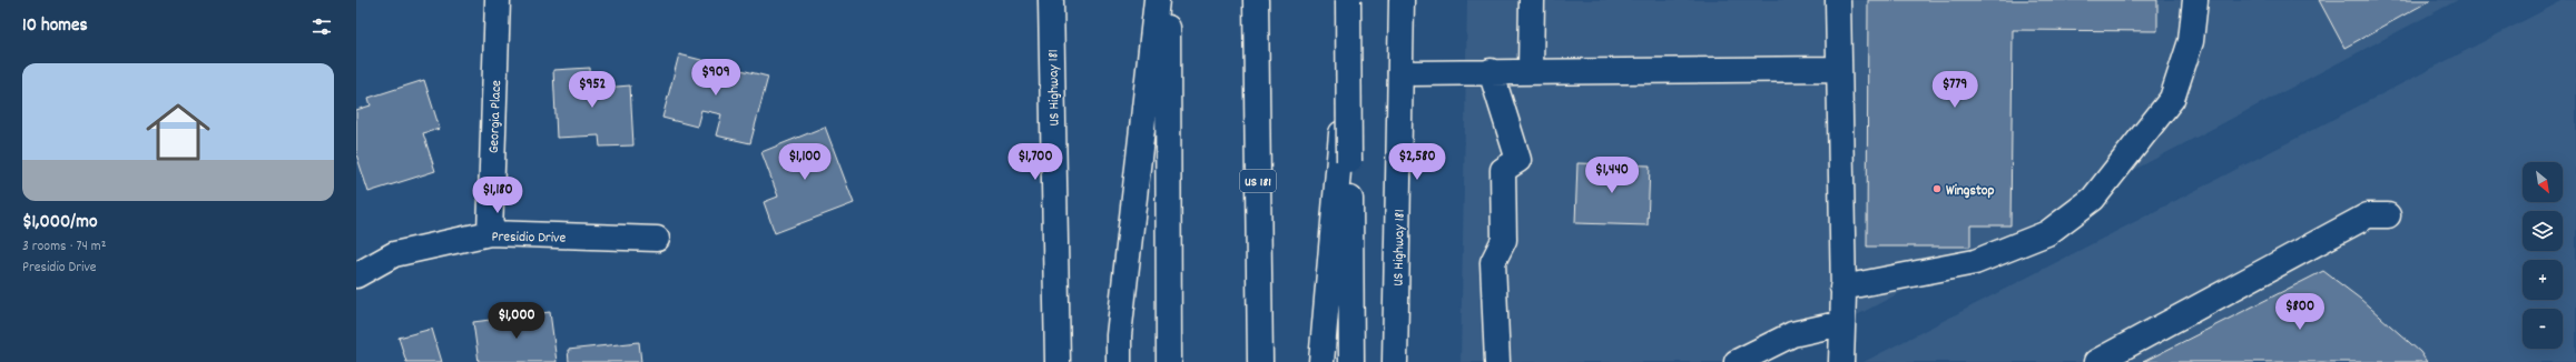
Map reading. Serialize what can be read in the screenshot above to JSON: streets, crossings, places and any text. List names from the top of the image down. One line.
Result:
{"streets":{"main road":["US Highway 181","Georgia Place","US 181","Presidio Drive"]},"crossings":[["Georgia Place","Presidio Drive"]],"places":["Wingstop"],"north":"bottom right","page":{"heading":"10 homes","list":[{"name":"$1,000/mo","note":"3 rooms · 74 m² · Presidio Drive"}],"price":["$909","$952","$779","$1,100","$1,700","$2,580","$1,440","$1,180","$800","$1,000"],"map_buttons":["+","−"]}}
